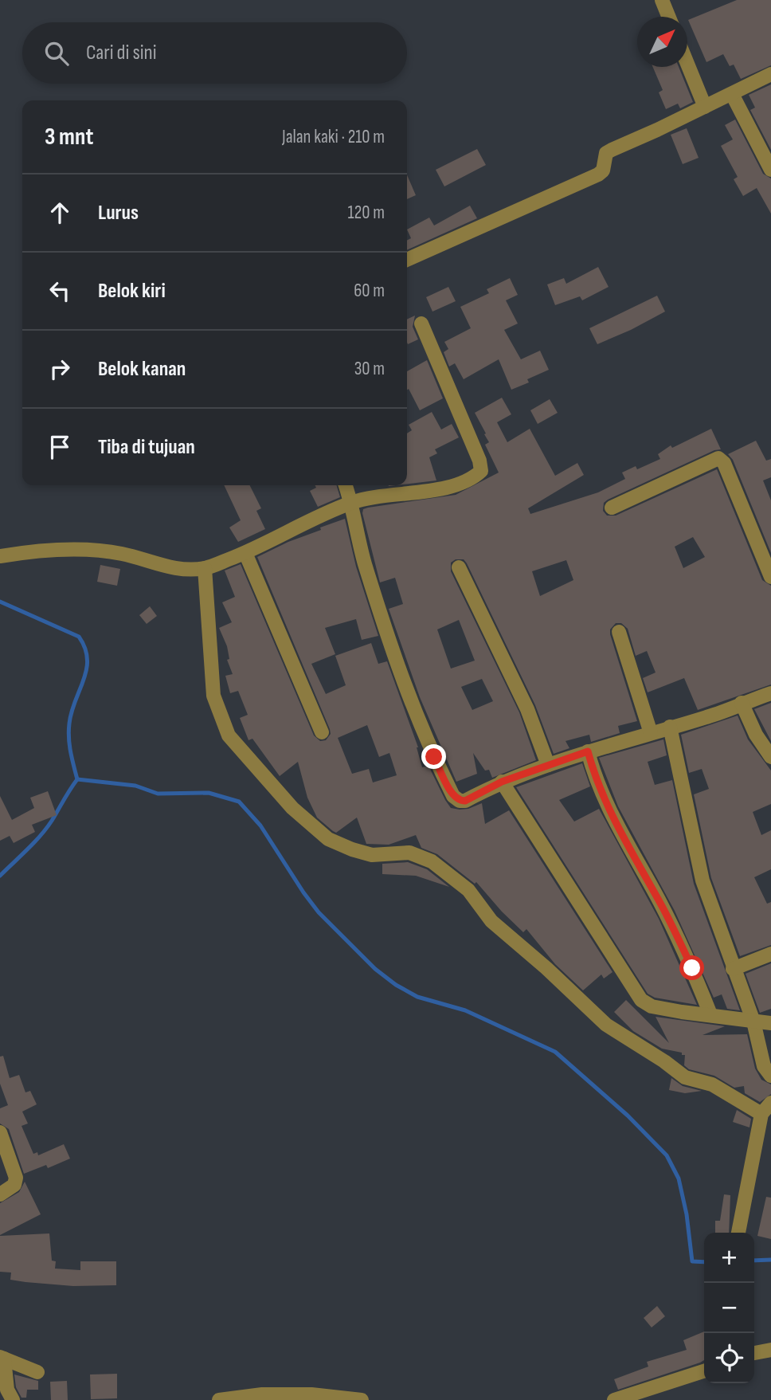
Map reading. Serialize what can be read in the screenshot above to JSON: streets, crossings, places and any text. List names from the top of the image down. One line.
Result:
{"north":"top right","page":{"search":"Cari di sini","heading":["3 mnt","Jalan kaki · 210 m"],"list":[["Lurus","120 m"],["Belok kiri","60 m"],["Belok kanan","30 m"],"Tiba di tujuan"],"map_buttons":["+","−"]}}
